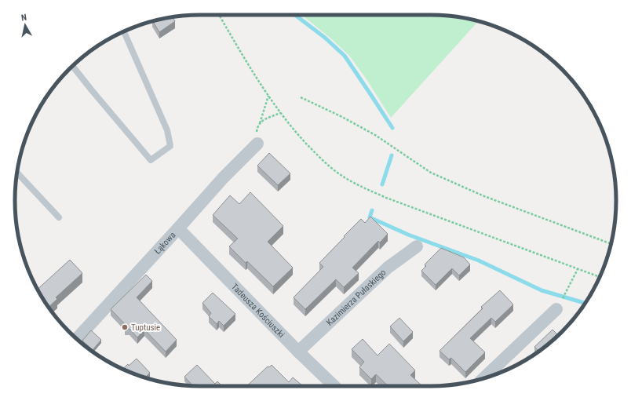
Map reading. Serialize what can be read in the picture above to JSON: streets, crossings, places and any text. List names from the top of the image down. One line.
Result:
{"streets":{"street":["Łąkowa","Kazimierza Pułaskiego","Tadeusza Kościuszki"]},"crossings":[["Łąkowa","Tadeusza Kościuszki"],["Kazimierza Pułaskiego","Tadeusza Kościuszki"]],"places":["Tuptusie"],"north":"top"}
